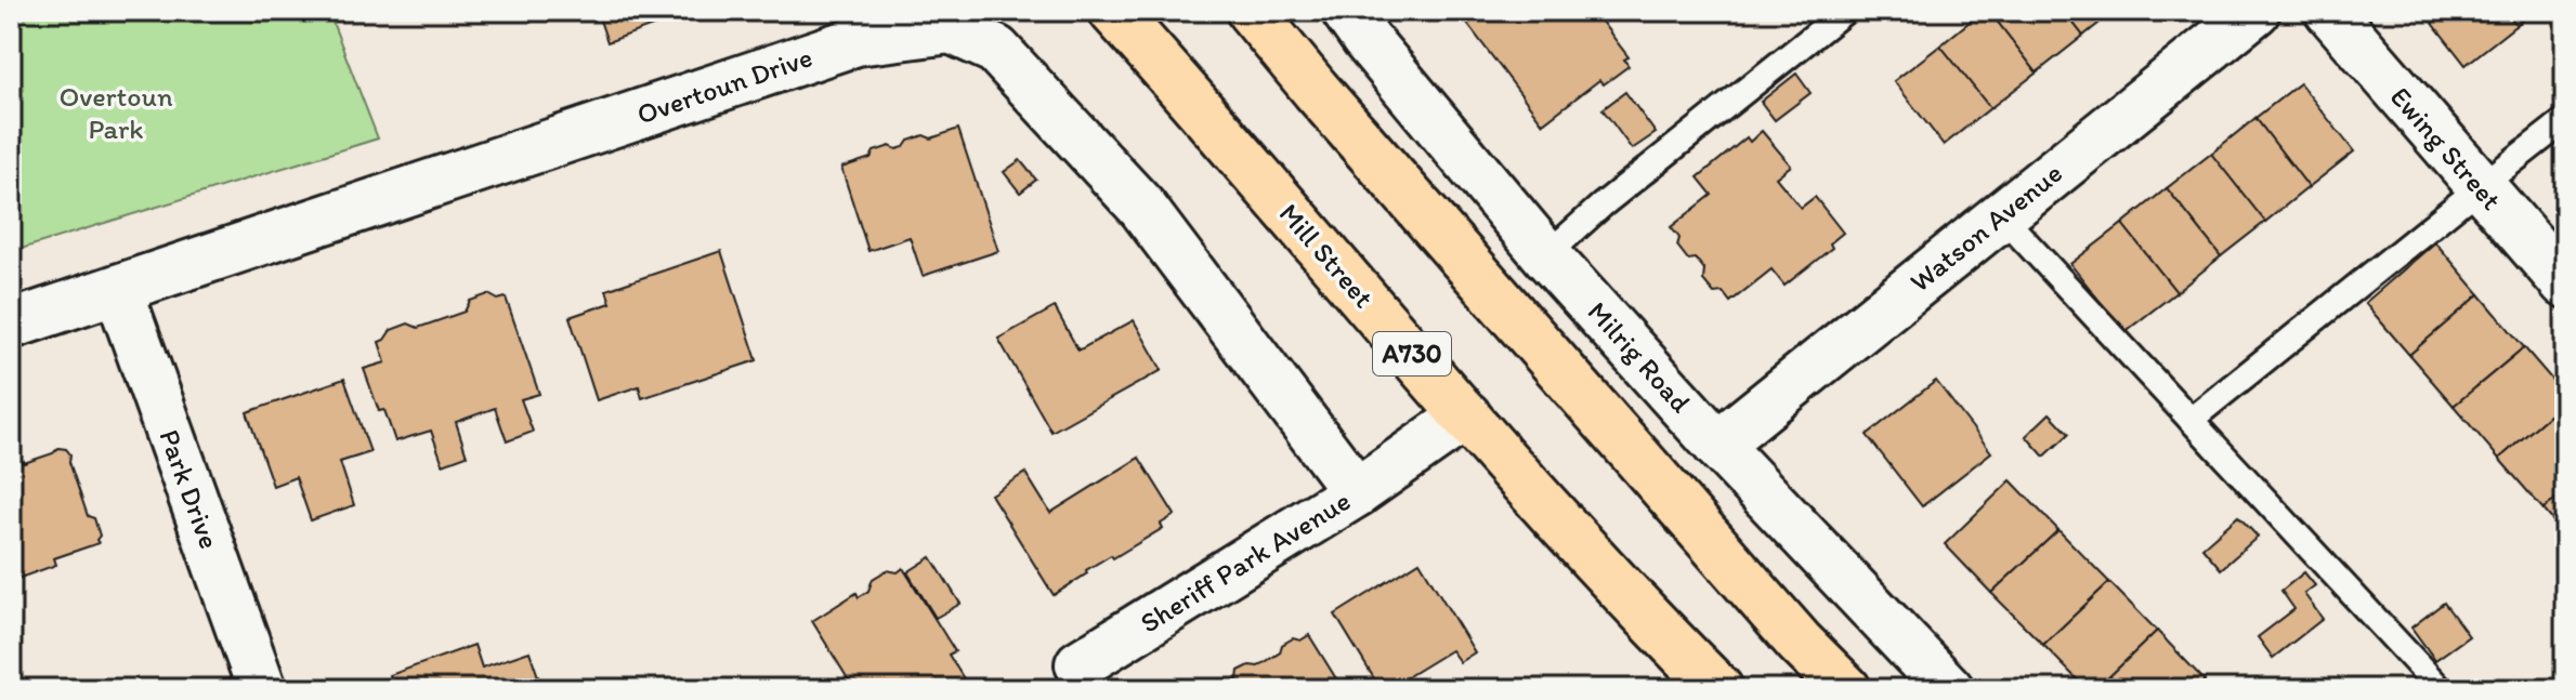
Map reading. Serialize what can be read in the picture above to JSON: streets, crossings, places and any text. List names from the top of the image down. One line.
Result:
{"streets":{"main road":["Mill Street","A730"],"street":["Overtoun Drive","Ewing Street","Watson Avenue","Milrig Road","Park Drive","Sheriff Park Avenue"]},"crossings":[["Overtoun Drive","Park Drive"],["Overtoun Drive","Sheriff Park Avenue"],["Watson Avenue","Milrig Road"],["Mill Street","Sheriff Park Avenue"]],"parks":["Overtoun Park"]}
